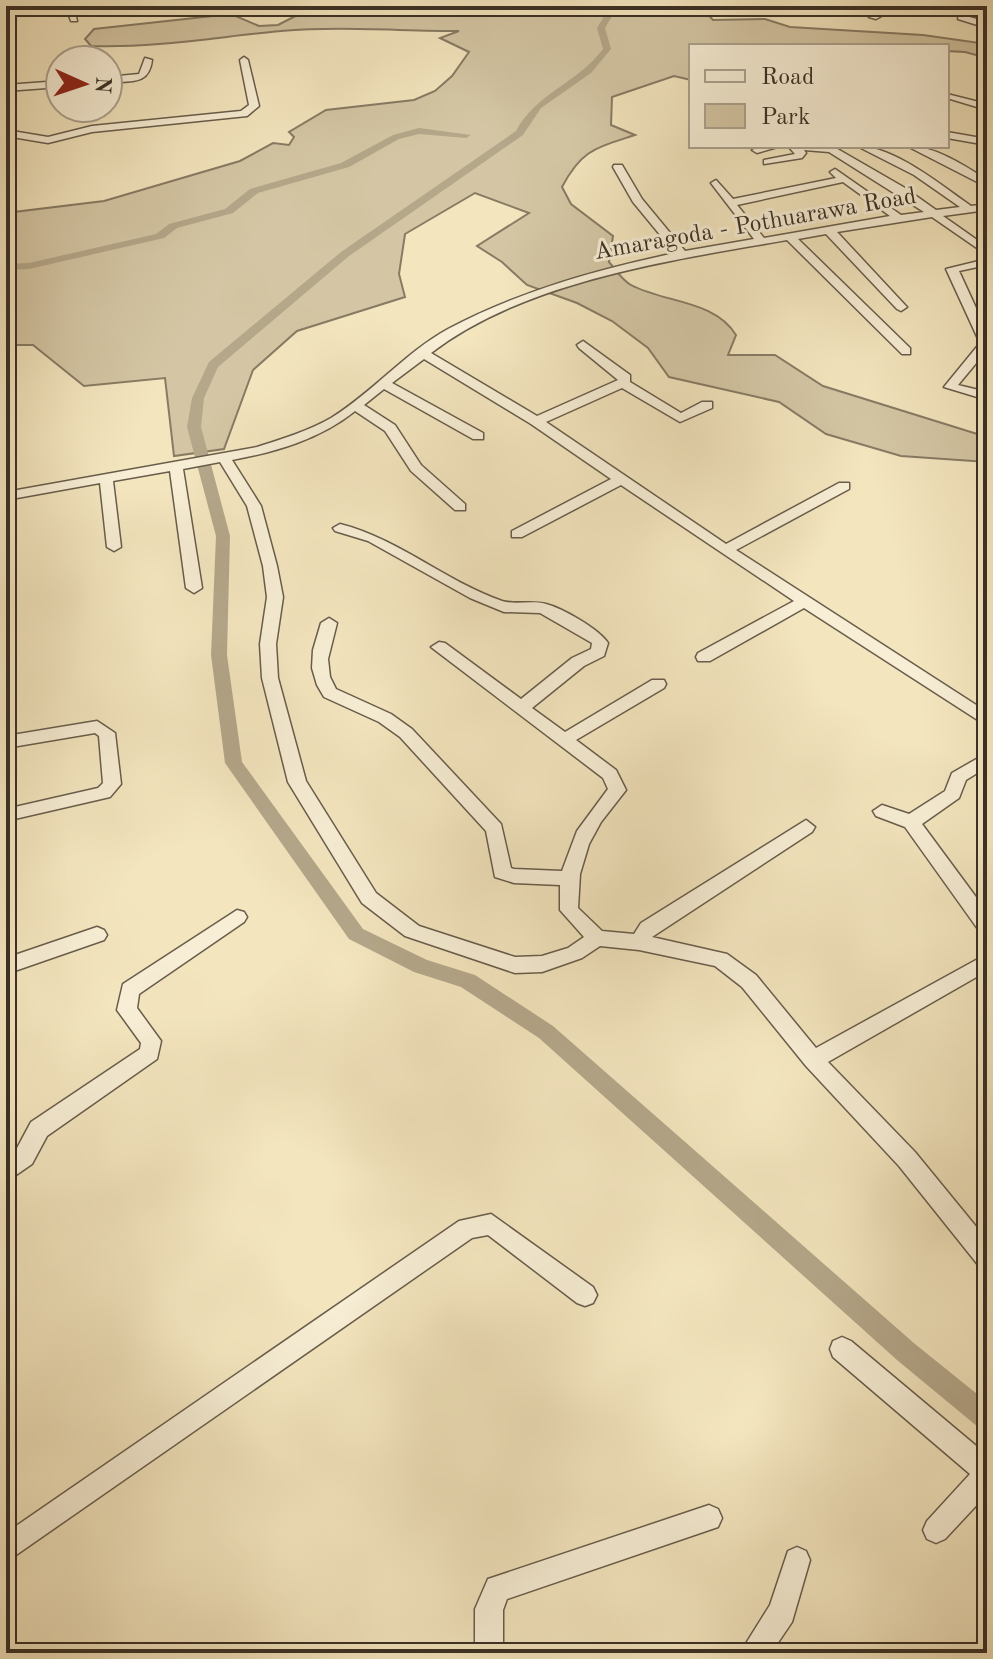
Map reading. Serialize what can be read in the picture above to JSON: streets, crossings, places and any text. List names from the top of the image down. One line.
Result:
{"streets":{"street":["Amaragoda - Pothuarawa Road"]},"legend":["Road","Park"],"north":"right"}
